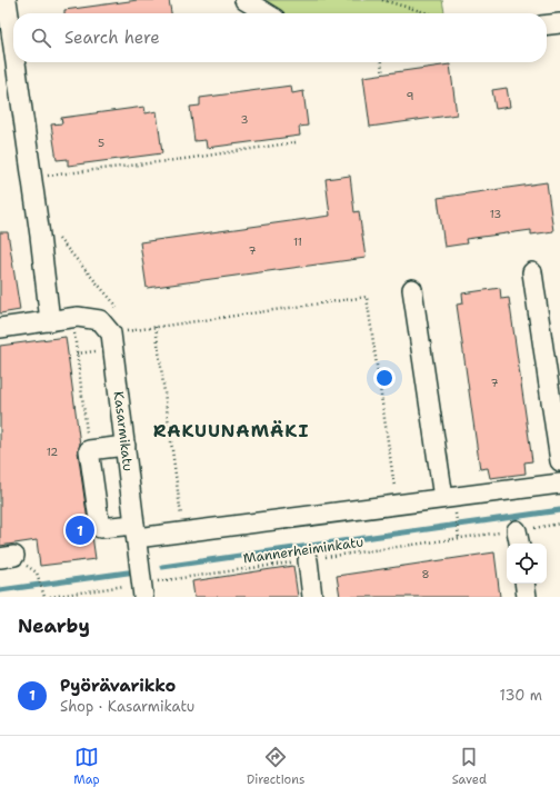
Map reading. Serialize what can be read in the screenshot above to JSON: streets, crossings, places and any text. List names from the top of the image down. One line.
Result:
{"streets":{"street":["Kasarmikatu"],"path":["Mannerheiminkatu"]},"crossings":[["Kasarmikatu","Mannerheiminkatu"]],"districts":["RAKUUNAMÄKI"],"house_numbers":["9","3","5","13","11","7","7","12","8"],"page":{"search":"Search here","pins":"1","heading":"Nearby","list":[{"mark":"1","name":"Pyörävarikko","note":"Shop · Kasarmikatu","value":"130 m"}],"nav":["Map","Directions","Saved"]}}
